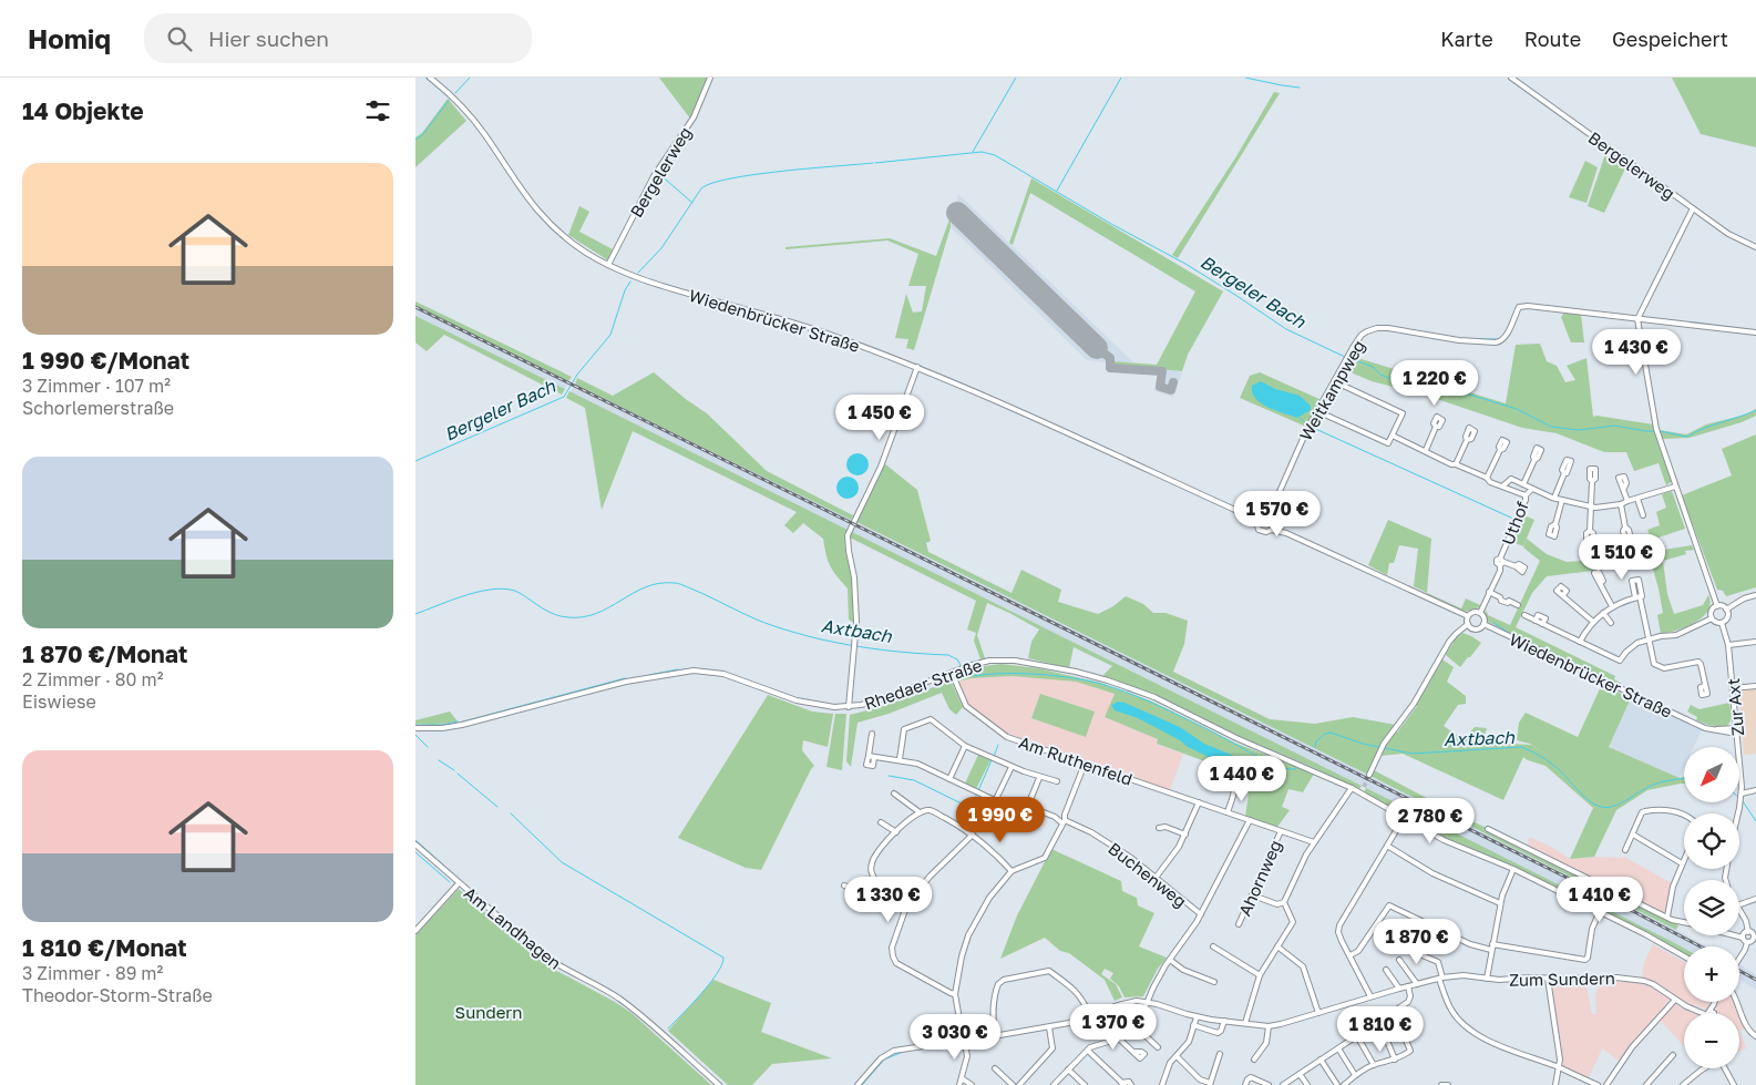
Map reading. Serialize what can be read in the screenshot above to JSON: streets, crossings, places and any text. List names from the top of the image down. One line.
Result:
{"streets":{"street":["Bergelerweg","Wiedenbrücker Straße","Weitkampweg","Uthof","Rhedaer Straße","Zur Axt","Am Ruthenfeld","Buchenweg","Ahornweg","Am Landhagen","Zum Sundern"]},"crossings":[["Bergelerweg","Wiedenbrücker Straße"],["Wiedenbrücker Straße","Uthof"],["Wiedenbrücker Straße","Rhedaer Straße"],["Wiedenbrücker Straße","Zur Axt"],["Rhedaer Straße","Am Ruthenfeld"],["Am Ruthenfeld","Ahornweg"]],"water":["Bergeler Bach","Axtbach"],"parks":["Sundern"],"north":"bottom left","page":{"header":"Homiq","search":"Hier suchen","nav":["Karte","Route","Gespeichert"],"heading":"14 Objekte","list":[{"name":"1 990 €/Monat","note":"3 Zimmer · 107 m² · Schorlemerstraße"},{"name":"1 870 €/Monat","note":"2 Zimmer · 80 m² · Eiswiese"},{"name":"1 810 €/Monat","note":"3 Zimmer · 89 m² · Theodor-Storm-Straße"}],"price":["1 430 €","1 220 €","1 450 €","1 570 €","1 510 €","1 440 €","1 990 €","2 780 €","1 330 €","1 410 €","1 870 €","1 370 €","1 810 €","3 030 €"],"map_buttons":["+","−"]}}
